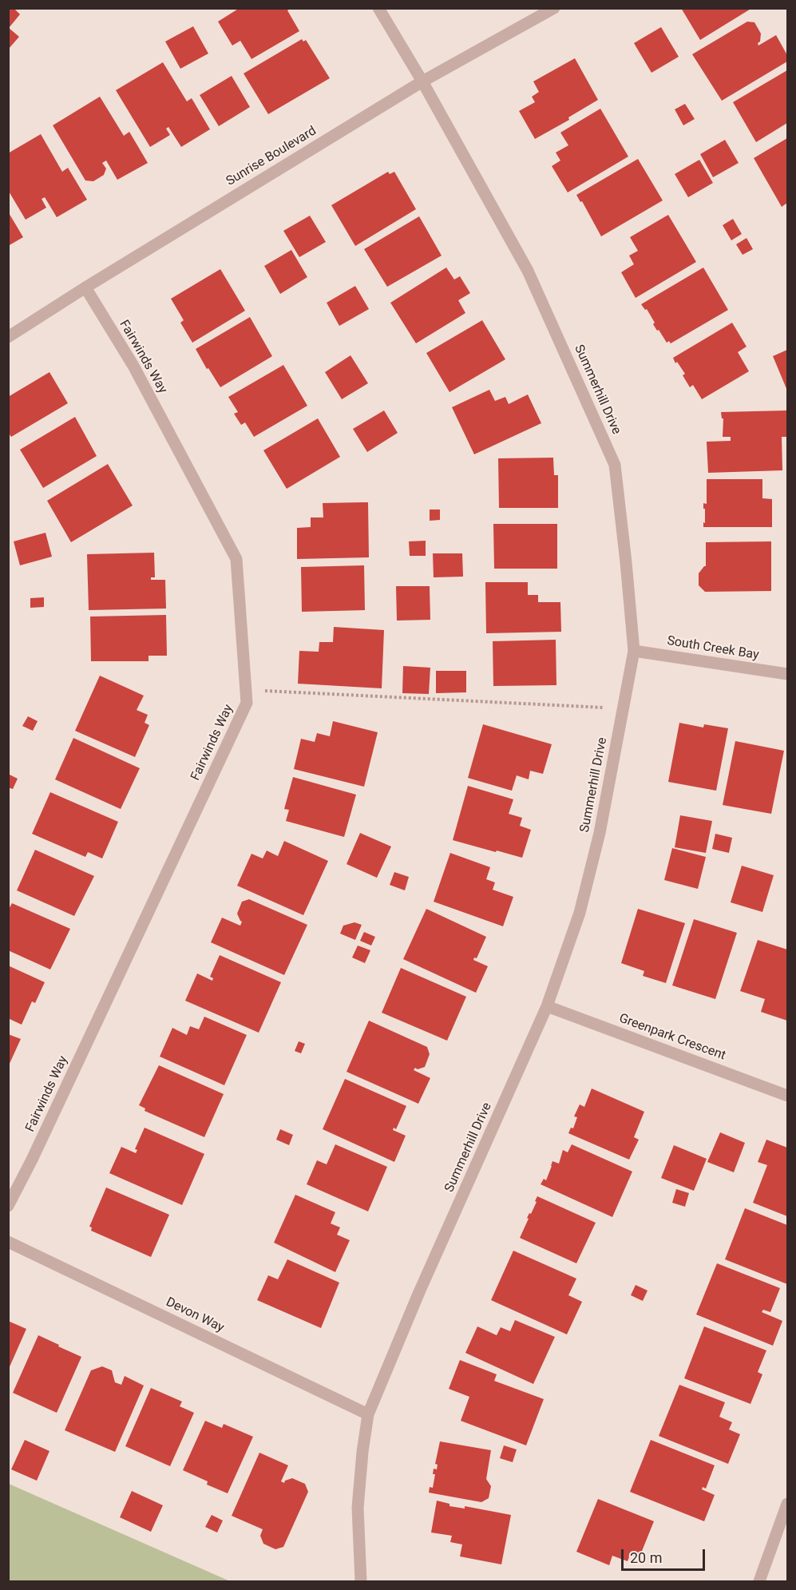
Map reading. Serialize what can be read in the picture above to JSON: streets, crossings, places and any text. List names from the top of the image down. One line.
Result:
{"streets":{"street":["Sunrise Boulevard","Fairwinds Way","Summerhill Drive","South Creek Bay","Greenpark Crescent","Devon Way"]},"crossings":[["Sunrise Boulevard","Fairwinds Way"],["Sunrise Boulevard","Summerhill Drive"],["Summerhill Drive","South Creek Bay"],["Summerhill Drive","Greenpark Crescent"],["Summerhill Drive","Devon Way"]],"scale_bar":"20 m"}
